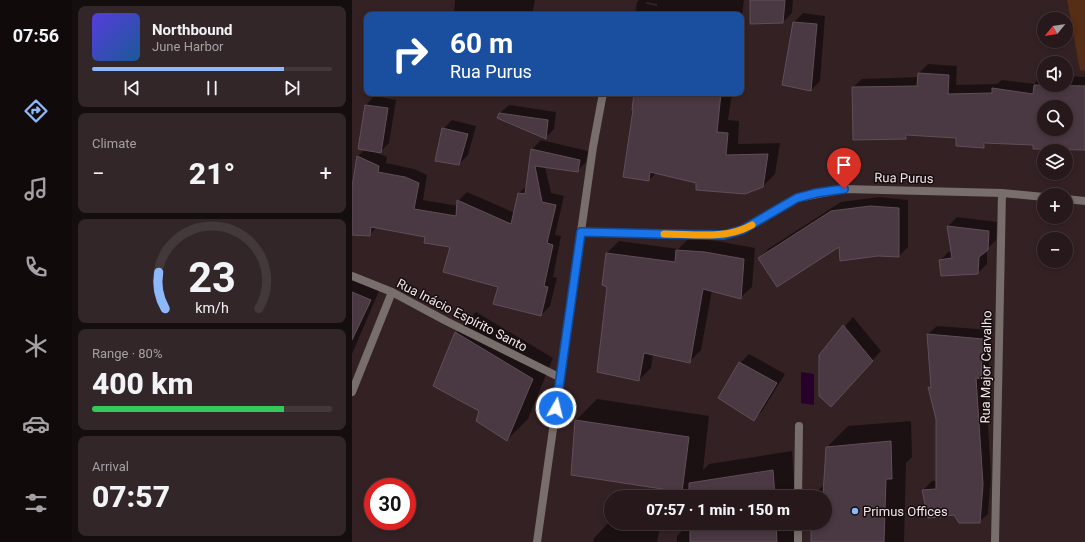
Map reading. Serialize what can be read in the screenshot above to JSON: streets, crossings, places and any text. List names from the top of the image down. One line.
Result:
{"streets":{"street":["Rua Purus","Rua Inácio Espírito Santo","Rua Major Carvalho"]},"crossings":[["Rua Purus","Rua Major Carvalho"]],"places":["Primus Offices"],"north":"bottom left","page":{"tabs":"07:56","map_buttons":["+","−"],"turn":["60 m","Rua Purus"],"song":["Northbound","June Harbor"],"tile":["Climate",["Range · 80%","400 km"],["Arrival","07:57"]],"heat":["−","21°","+"],"limit":"30","trip":"07:57 · 1 min · 150 m","gauge":["23","km/h"]}}
